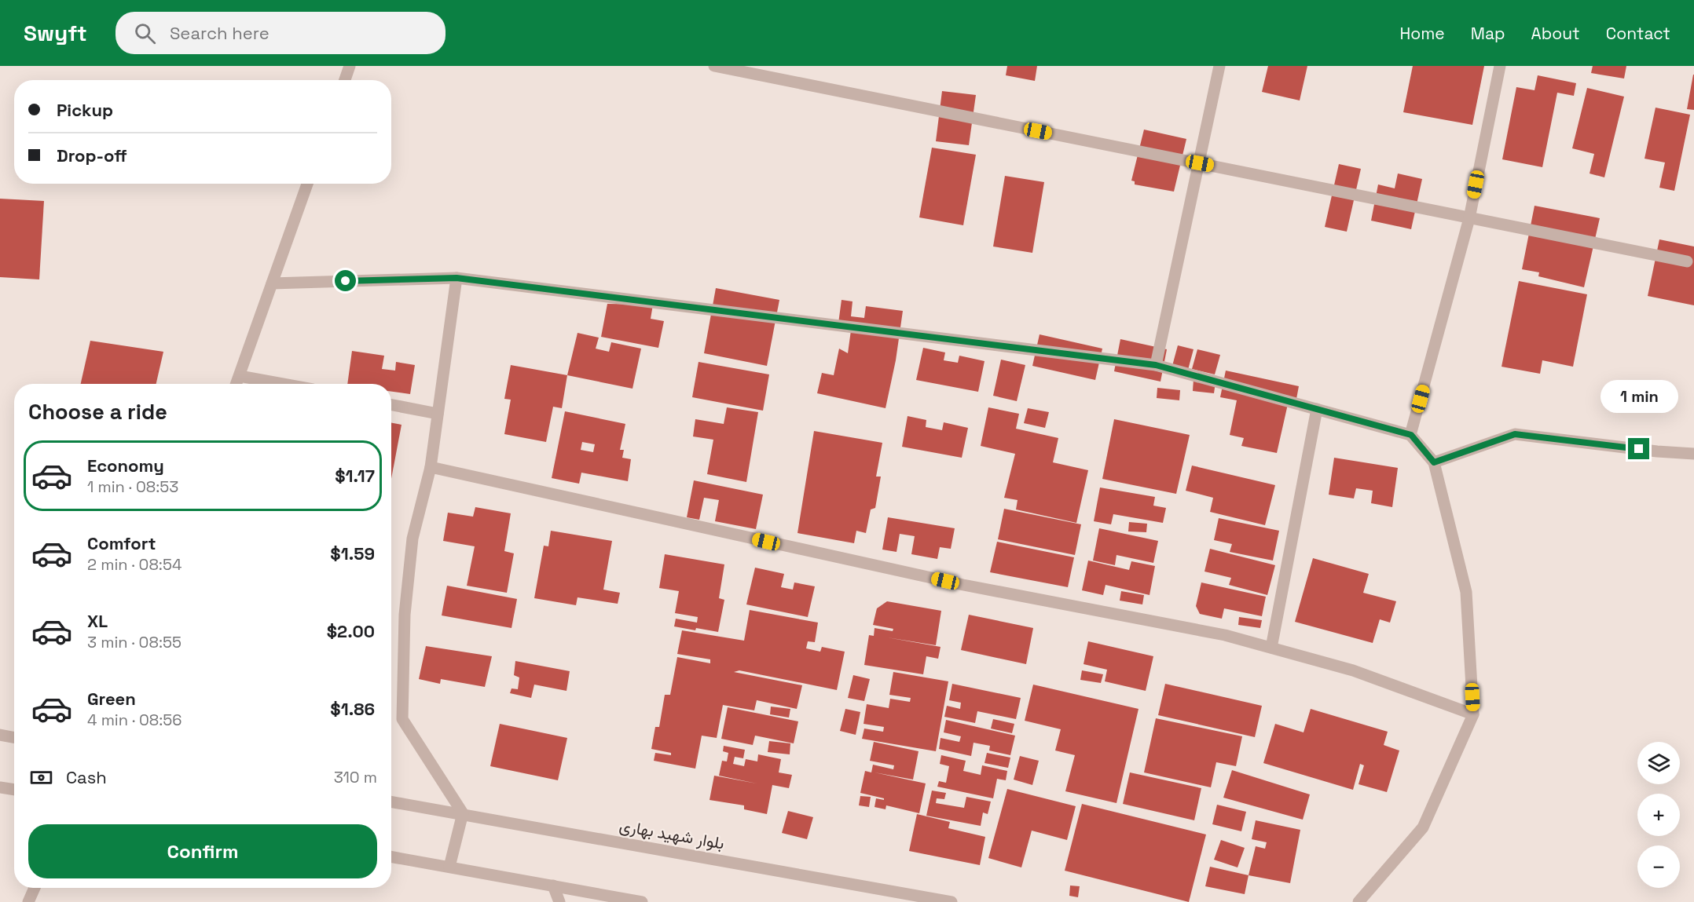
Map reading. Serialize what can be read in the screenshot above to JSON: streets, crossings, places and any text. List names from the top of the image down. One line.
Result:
{"streets":{"street":["بلوار شهید بهاری"]},"page":{"header":"Swyft","search":"Search here","nav":["Home","Map","About","Contact"],"banner":["Pickup","Drop-off"],"bubble":"1 min","heading":"Choose a ride","list":[{"name":"Economy","note":"1 min · 08:53","value":"$1.17"},{"name":"Comfort","note":"2 min · 08:54","value":"$1.59"},{"name":"XL","note":"3 min · 08:55","value":"$2.00"},{"name":"Green","note":"4 min · 08:56","value":"$1.86"}],"map_buttons":["+","−"],"pay":["Cash","310 m"],"buttons":"Confirm"}}
